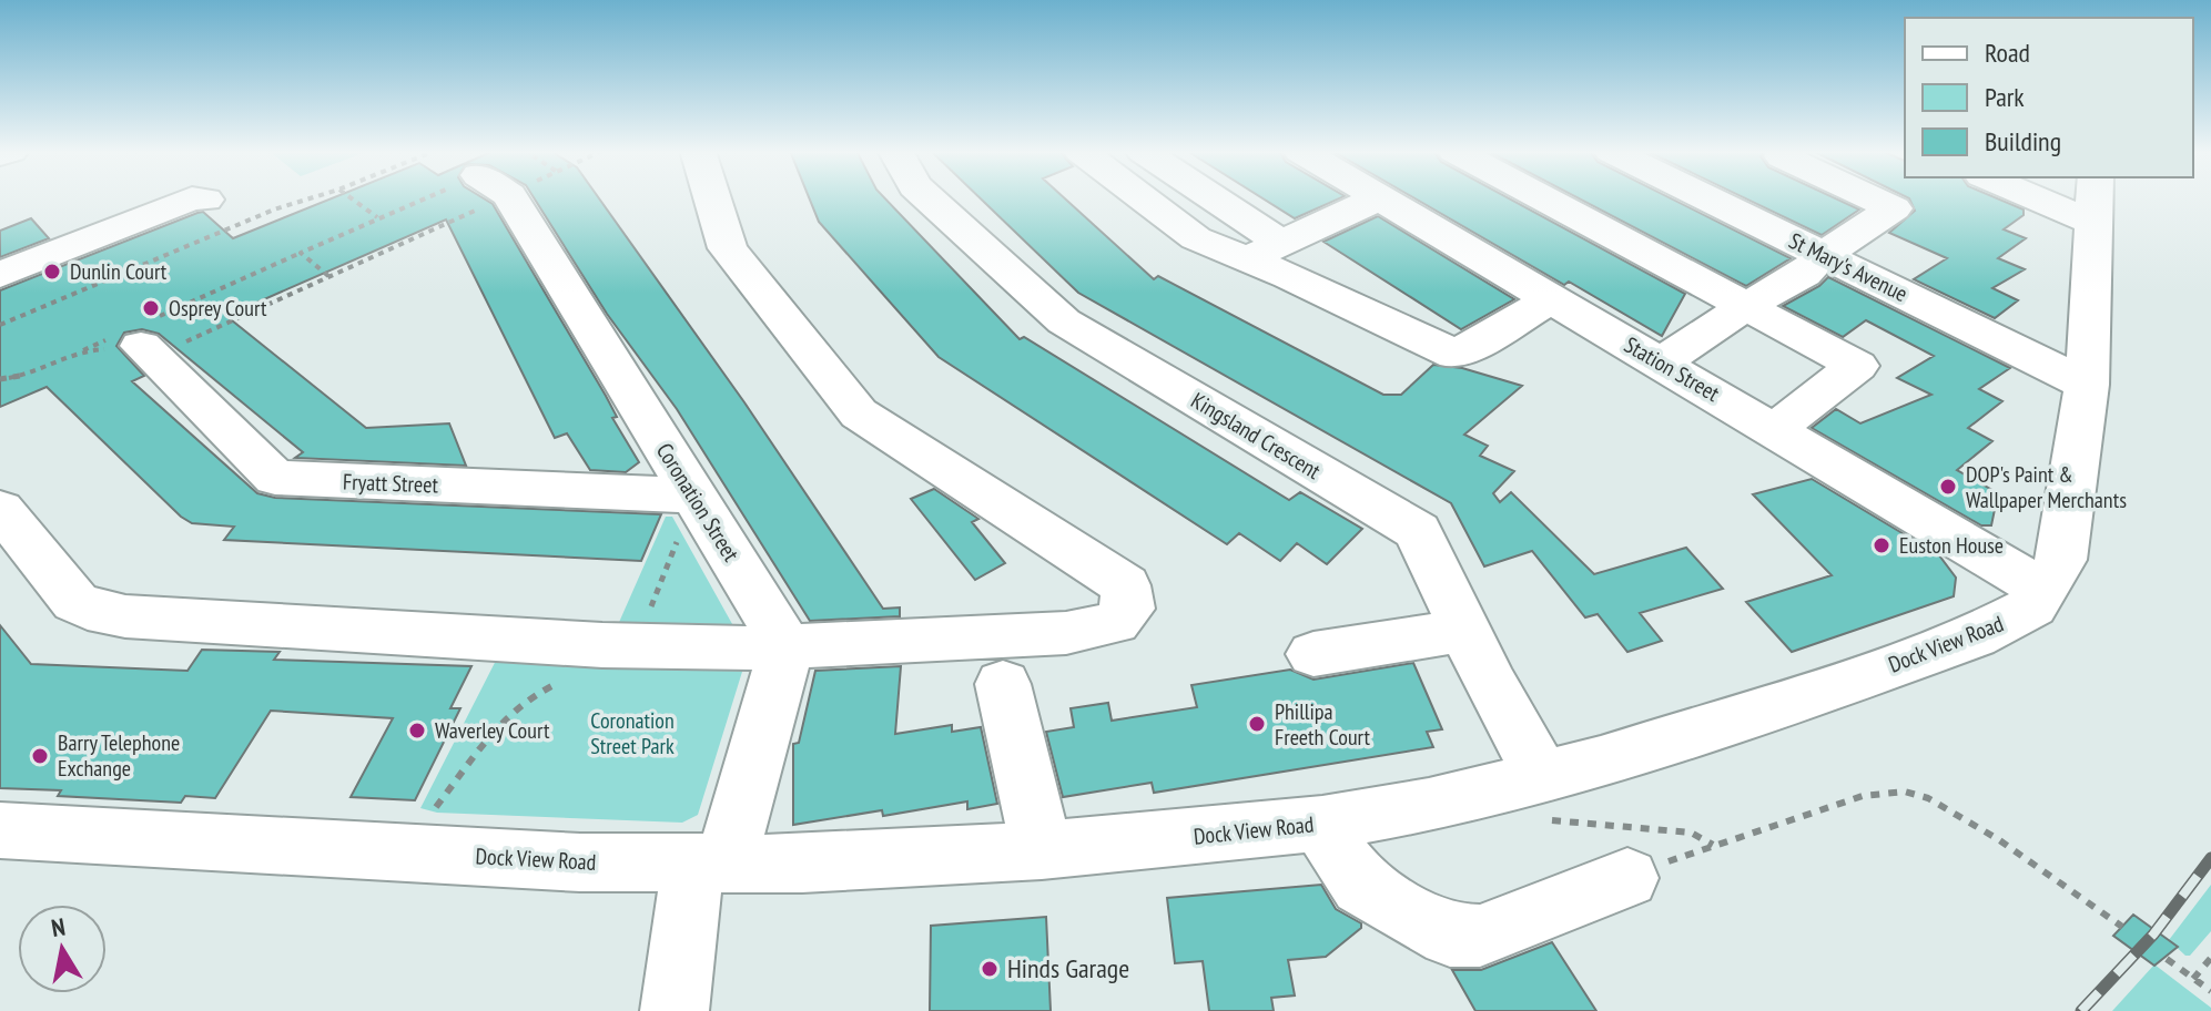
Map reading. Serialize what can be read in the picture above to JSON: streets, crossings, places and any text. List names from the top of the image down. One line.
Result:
{"streets":{"street":["St Mary's Avenue","Station Street","Kingsland Crescent","Fryatt Street","Coronation Street","Dock View Road"]},"crossings":[["St Mary's Avenue","Dock View Road"],["Station Street","Dock View Road"],["Kingsland Crescent","Dock View Road"],["Fryatt Street","Coronation Street"]],"parks":["Coronation Street Park"],"places":["Dunlin Court","Osprey Court","DOP's Paint & Wallpaper Merchants","Euston House","Phillipa Freeth Court","Waverley Court","Barry Telephone Exchange","Hinds Garage"],"legend":["Road","Park","Building"],"north":"top"}
